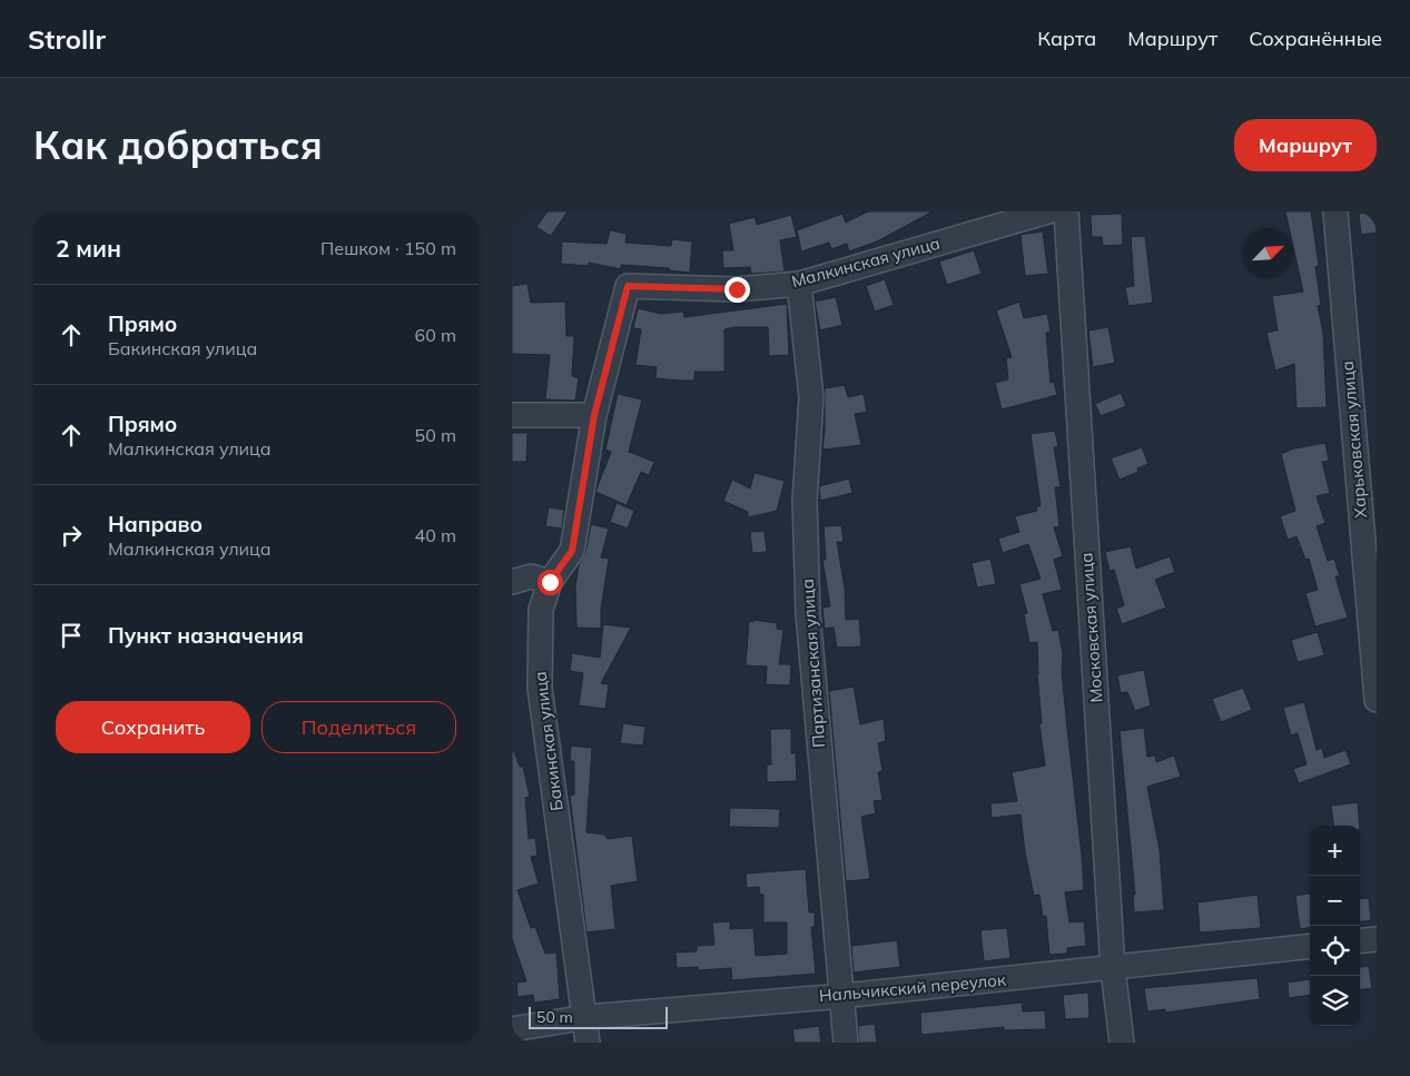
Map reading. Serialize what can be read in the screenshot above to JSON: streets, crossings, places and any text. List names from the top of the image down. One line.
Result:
{"streets":{"street":["Малкинская улица","Харьковская улица","Московская улица","Партизанская улица","Бакинская улица","Нальчикский переулок"]},"crossings":[["Малкинская улица","Партизанская улица"],["Малкинская улица","Бакинская улица"],["Московская улица","Нальчикский переулок"],["Партизанская улица","Нальчикский переулок"],["Бакинская улица","Нальчикский переулок"]],"scale_bar":"50 m","north":"top right","page":{"header":"Strollr","nav":["Карта","Маршрут","Сохранённые"],"buttons":["Маршрут",["Сохранить","Поделиться"]],"title":"Как добраться","heading":["2 мин","Пешком · 150 m"],"list":[["Прямо","Бакинская улица","60 m"],["Прямо","Малкинская улица","50 m"],["Направо","Малкинская улица","40 m"],"Пункт назначения"],"map_buttons":["+","−"],"scale":"50 m"}}
